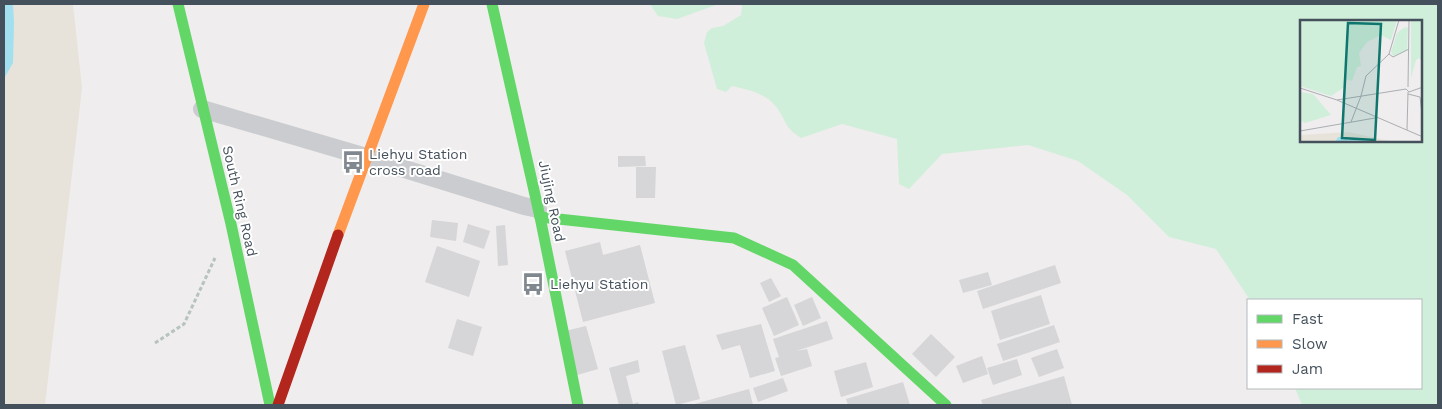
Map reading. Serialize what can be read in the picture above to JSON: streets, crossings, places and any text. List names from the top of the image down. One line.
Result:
{"streets":{"street":["South Ring Road","Jiujing Road"]},"places":{"bus stop":["Liehyu Station cross road","Liehyu Station"]},"legend":["Fast","Slow","Jam"]}
